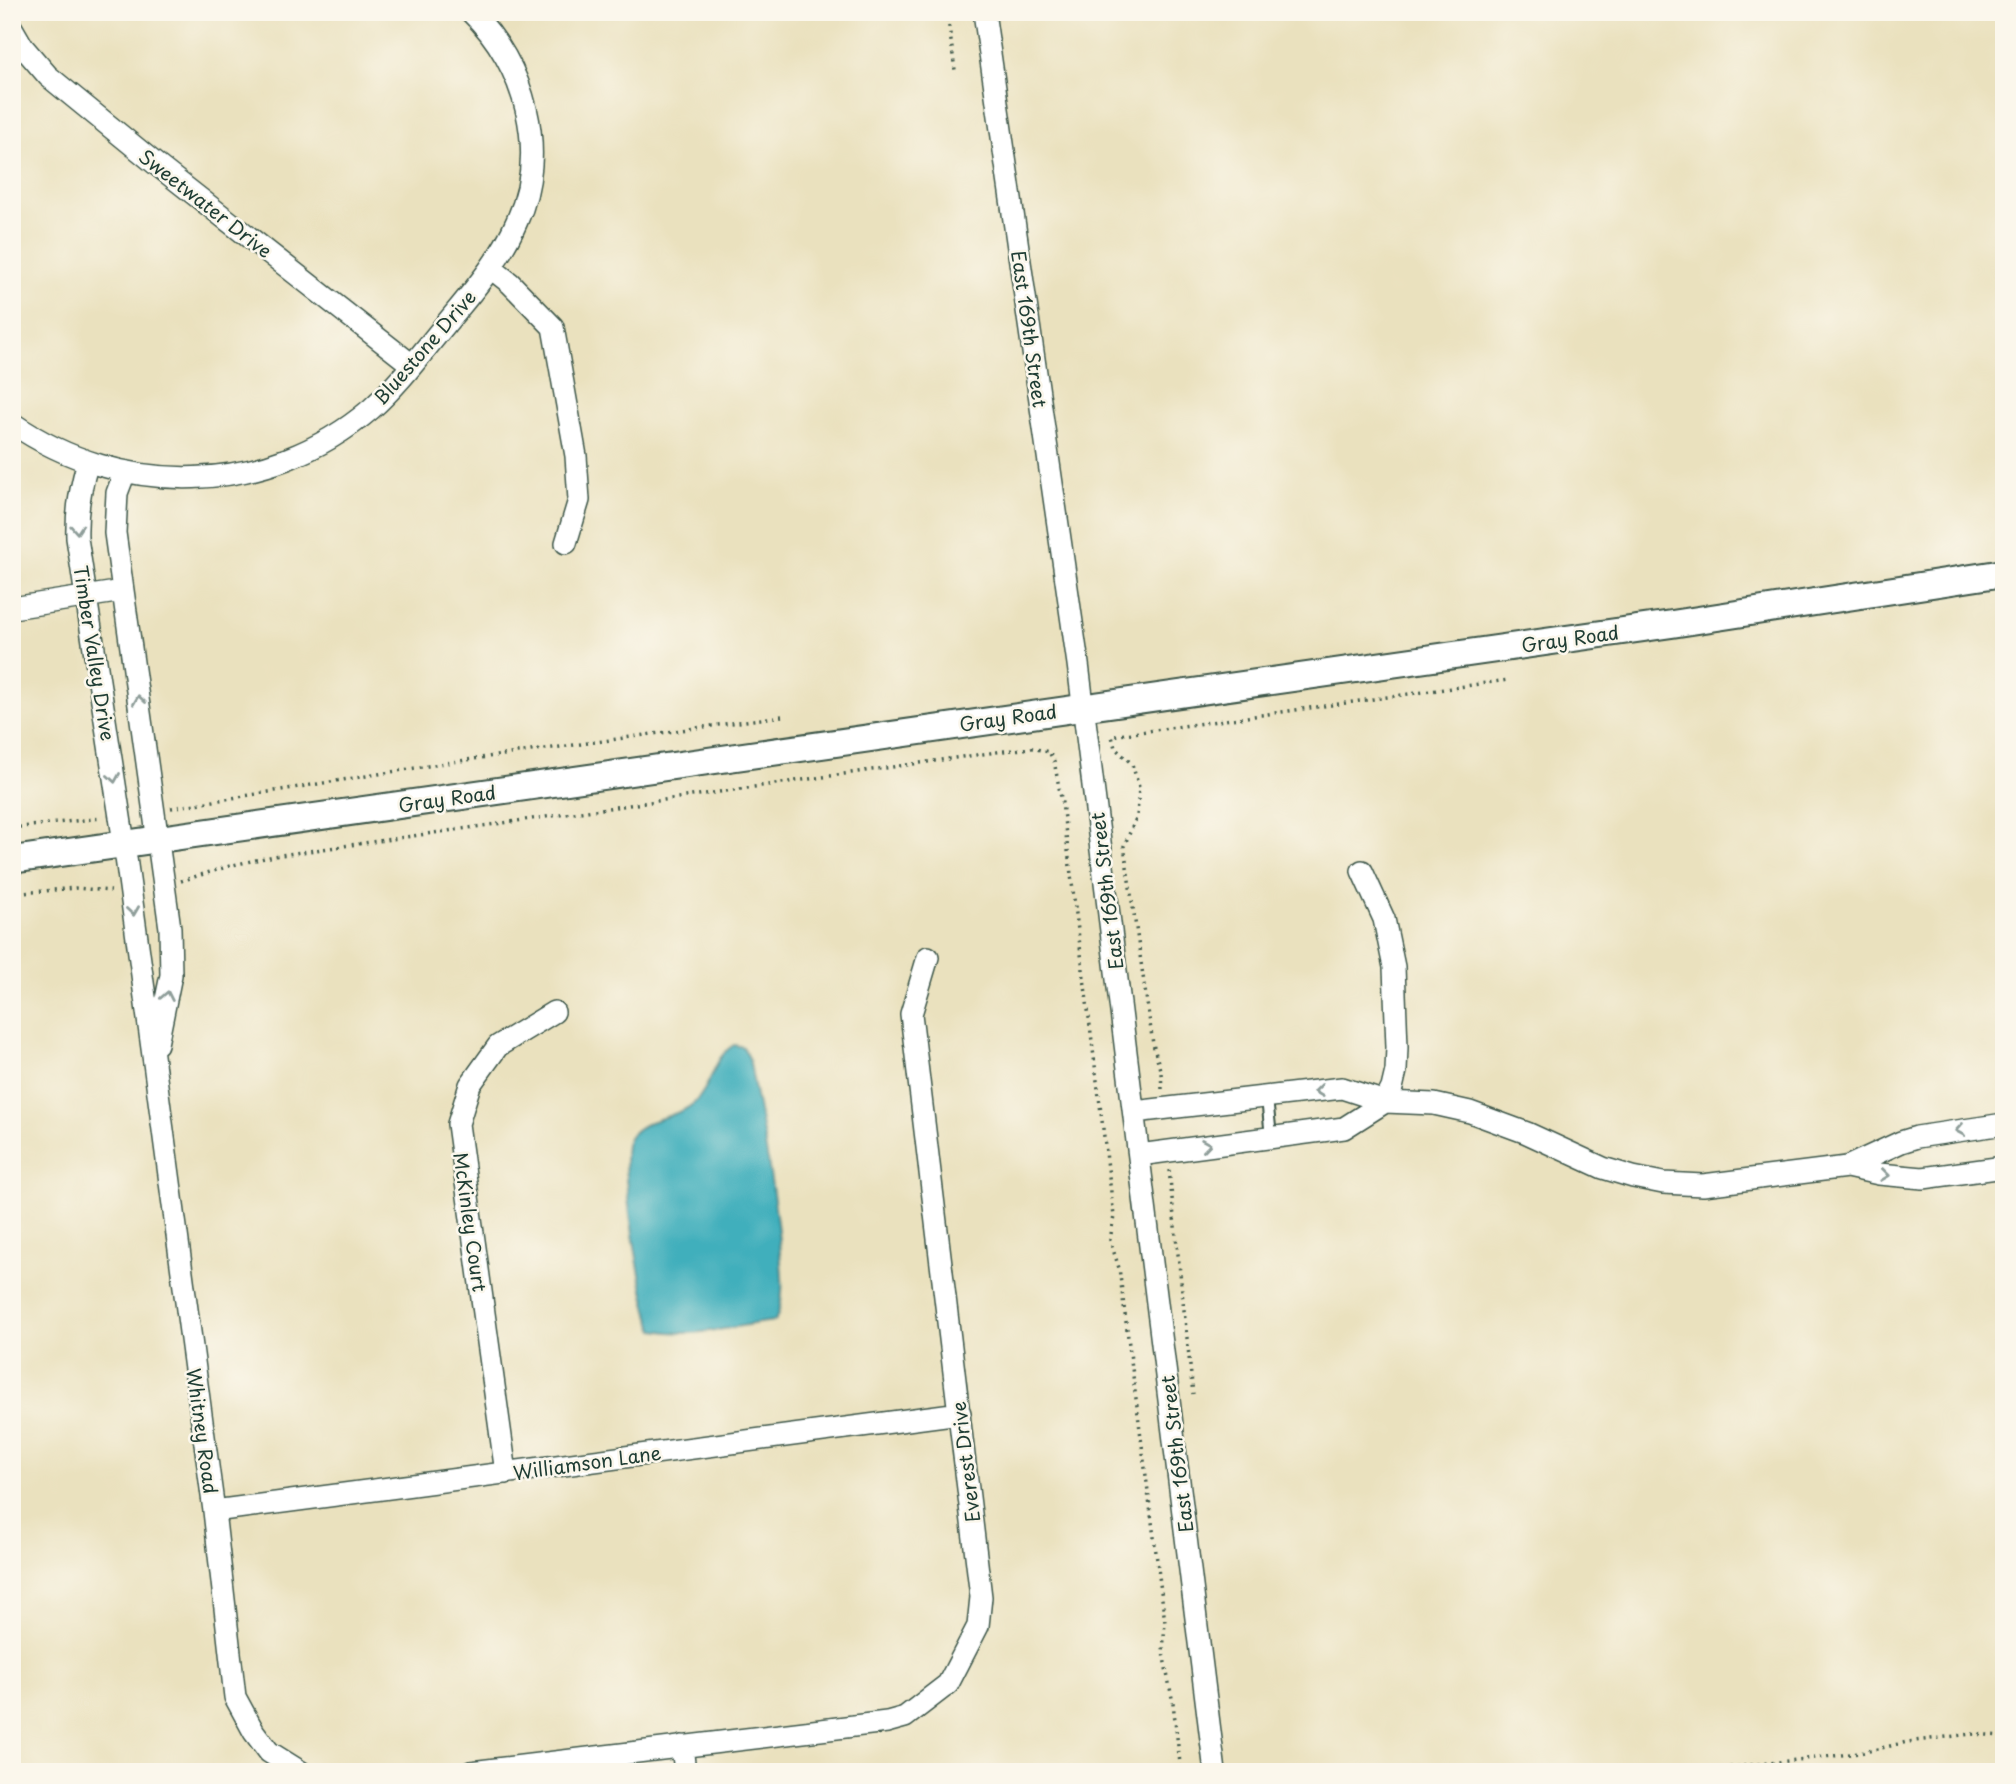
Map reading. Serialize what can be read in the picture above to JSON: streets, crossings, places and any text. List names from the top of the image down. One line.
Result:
{"streets":{"street":["Sweetwater Drive","East 169th Street","Bluestone Drive","Gray Road","Timber Valley Drive","McKinley Court","Whitney Road","Williamson Lane","Everest Drive"]},"crossings":[["Sweetwater Drive","Bluestone Drive"],["East 169th Street","Gray Road"],["Bluestone Drive","Timber Valley Drive"],["Gray Road","Timber Valley Drive"],["Gray Road","Whitney Road"],["Timber Valley Drive","Whitney Road"],["McKinley Court","Williamson Lane"],["Whitney Road","Williamson Lane"],["Williamson Lane","Everest Drive"]]}
